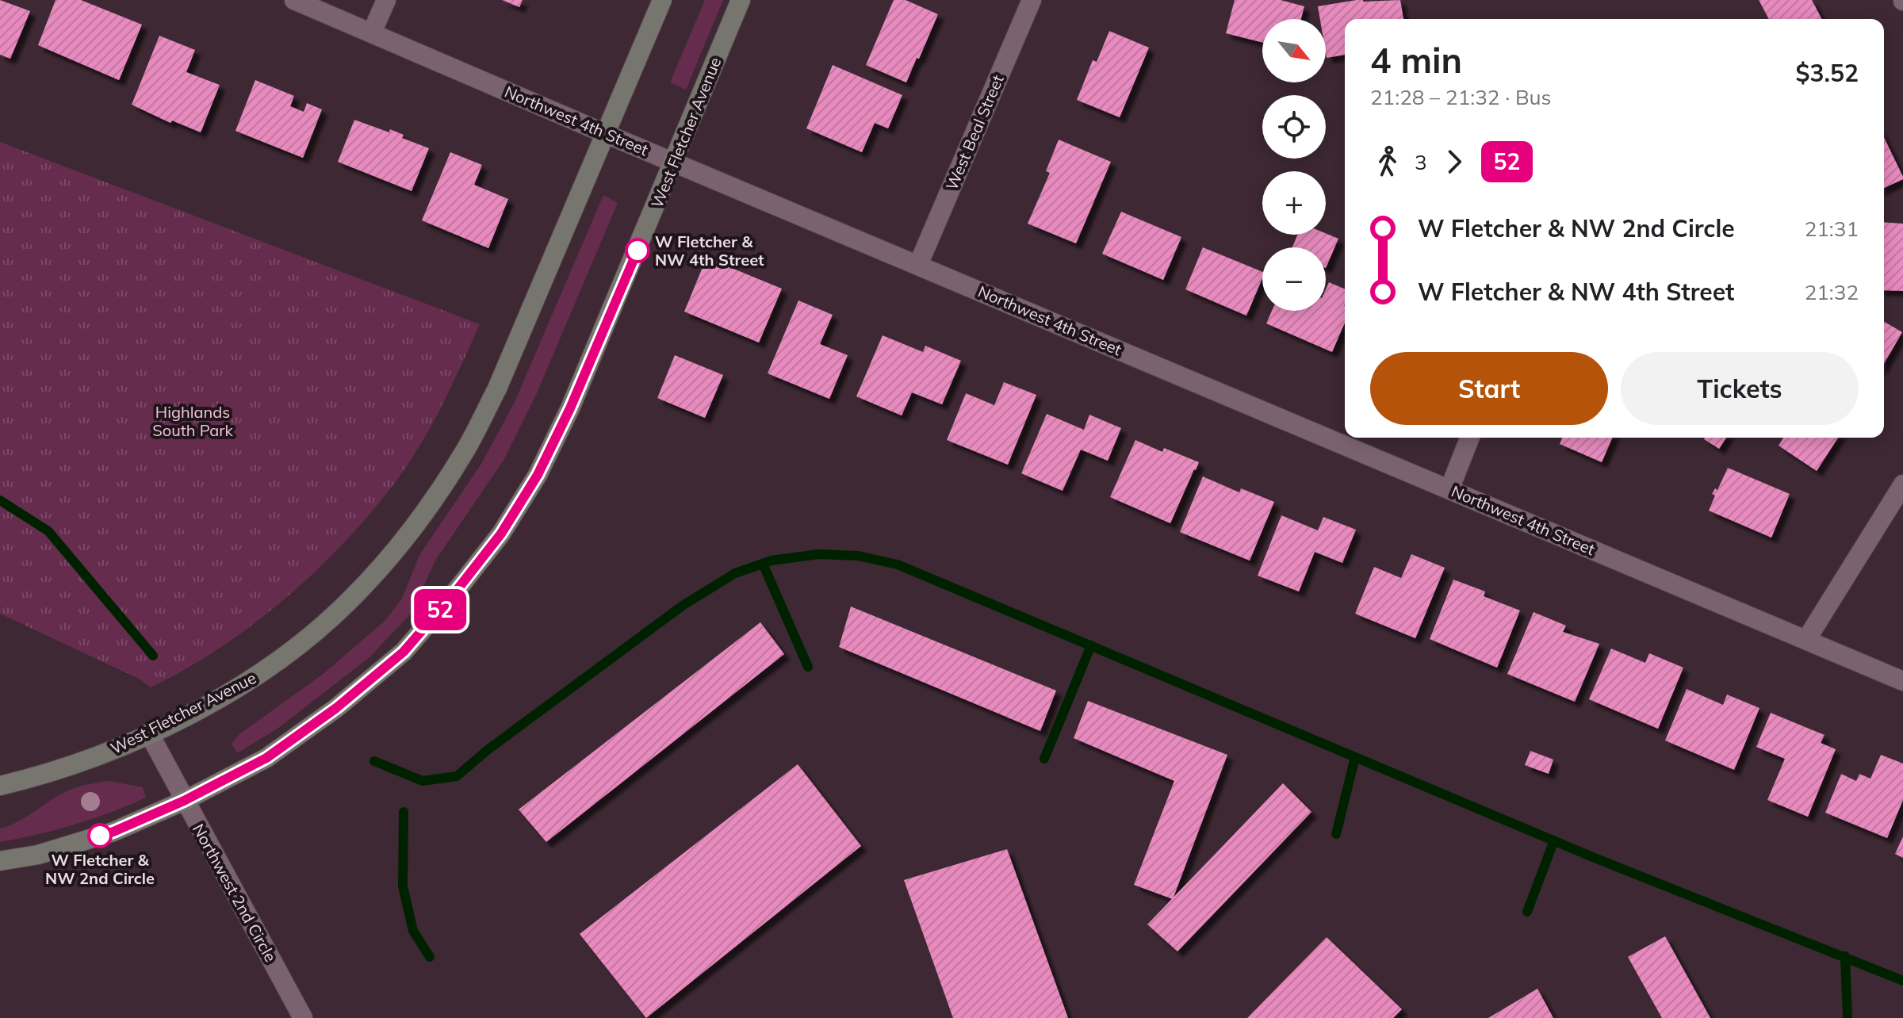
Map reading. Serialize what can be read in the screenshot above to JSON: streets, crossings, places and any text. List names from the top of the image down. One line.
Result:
{"streets":{"main road":["West Fletcher Avenue"],"street":["Northwest 4th Street","West Beal Street","Northwest 2nd Circle"]},"crossings":[["Northwest 4th Street","West Fletcher Avenue"],["Northwest 4th Street","West Beal Street"],["West Fletcher Avenue","Northwest 2nd Circle"]],"parks":["Highlands South Park"],"places":["W Fletcher & NW 4th Street","W Fletcher & NW 2nd Circle"],"lines":["bus line 52"],"north":"bottom right","page":{"on_map":"52","map_buttons":["+","−"],"heading":["4 min","21:28 – 21:32 · Bus","$3.52"],"legs":["3","52"],"list":[{"name":"W Fletcher & NW 2nd Circle","value":"21:31"},{"name":"W Fletcher & NW 4th Street","value":"21:32"}],"buttons":["Start","Tickets"]}}
